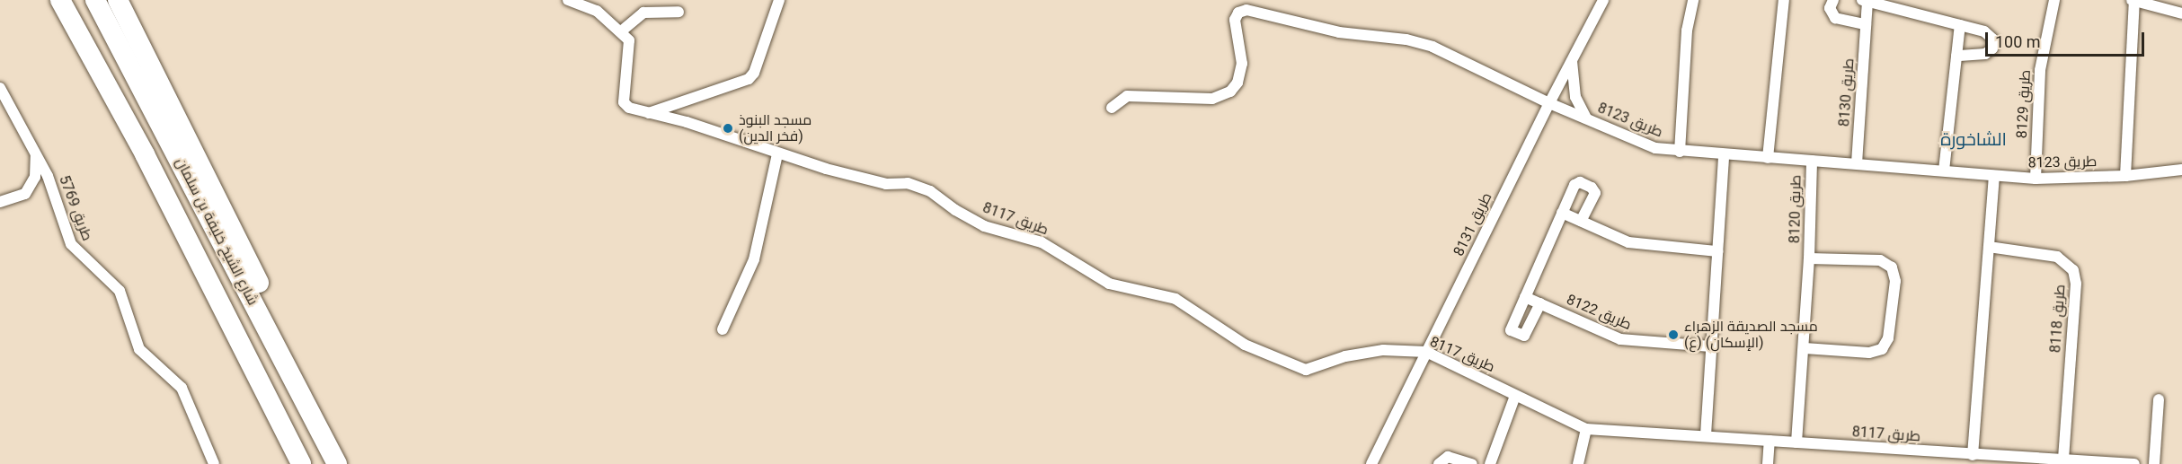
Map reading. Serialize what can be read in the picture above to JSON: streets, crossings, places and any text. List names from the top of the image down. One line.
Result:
{"streets":{"highway":["شارع الشيخ خليفة بن سلمان"],"street":["طريق 8130","طريق 8129","طريق 8123","طريق 5769","طريق 8120","طريق 8117","طريق 8131","طريق 8122","طريق 8118"]},"crossings":[["طريق 8130","طريق 8123"],["طريق 8129","طريق 8123"],["طريق 8123","طريق 8120"],["طريق 8123","طريق 8131"],["طريق 8120","طريق 8117"],["طريق 8117","طريق 8131"],["طريق 8117","طريق 8118"]],"districts":["الشاخورة"],"places":["مسجد البنوذ (فخر الدين)","مسجد الصديقة الزهراء (ع) (الإسكان)"],"scale_bar":"100 m"}
